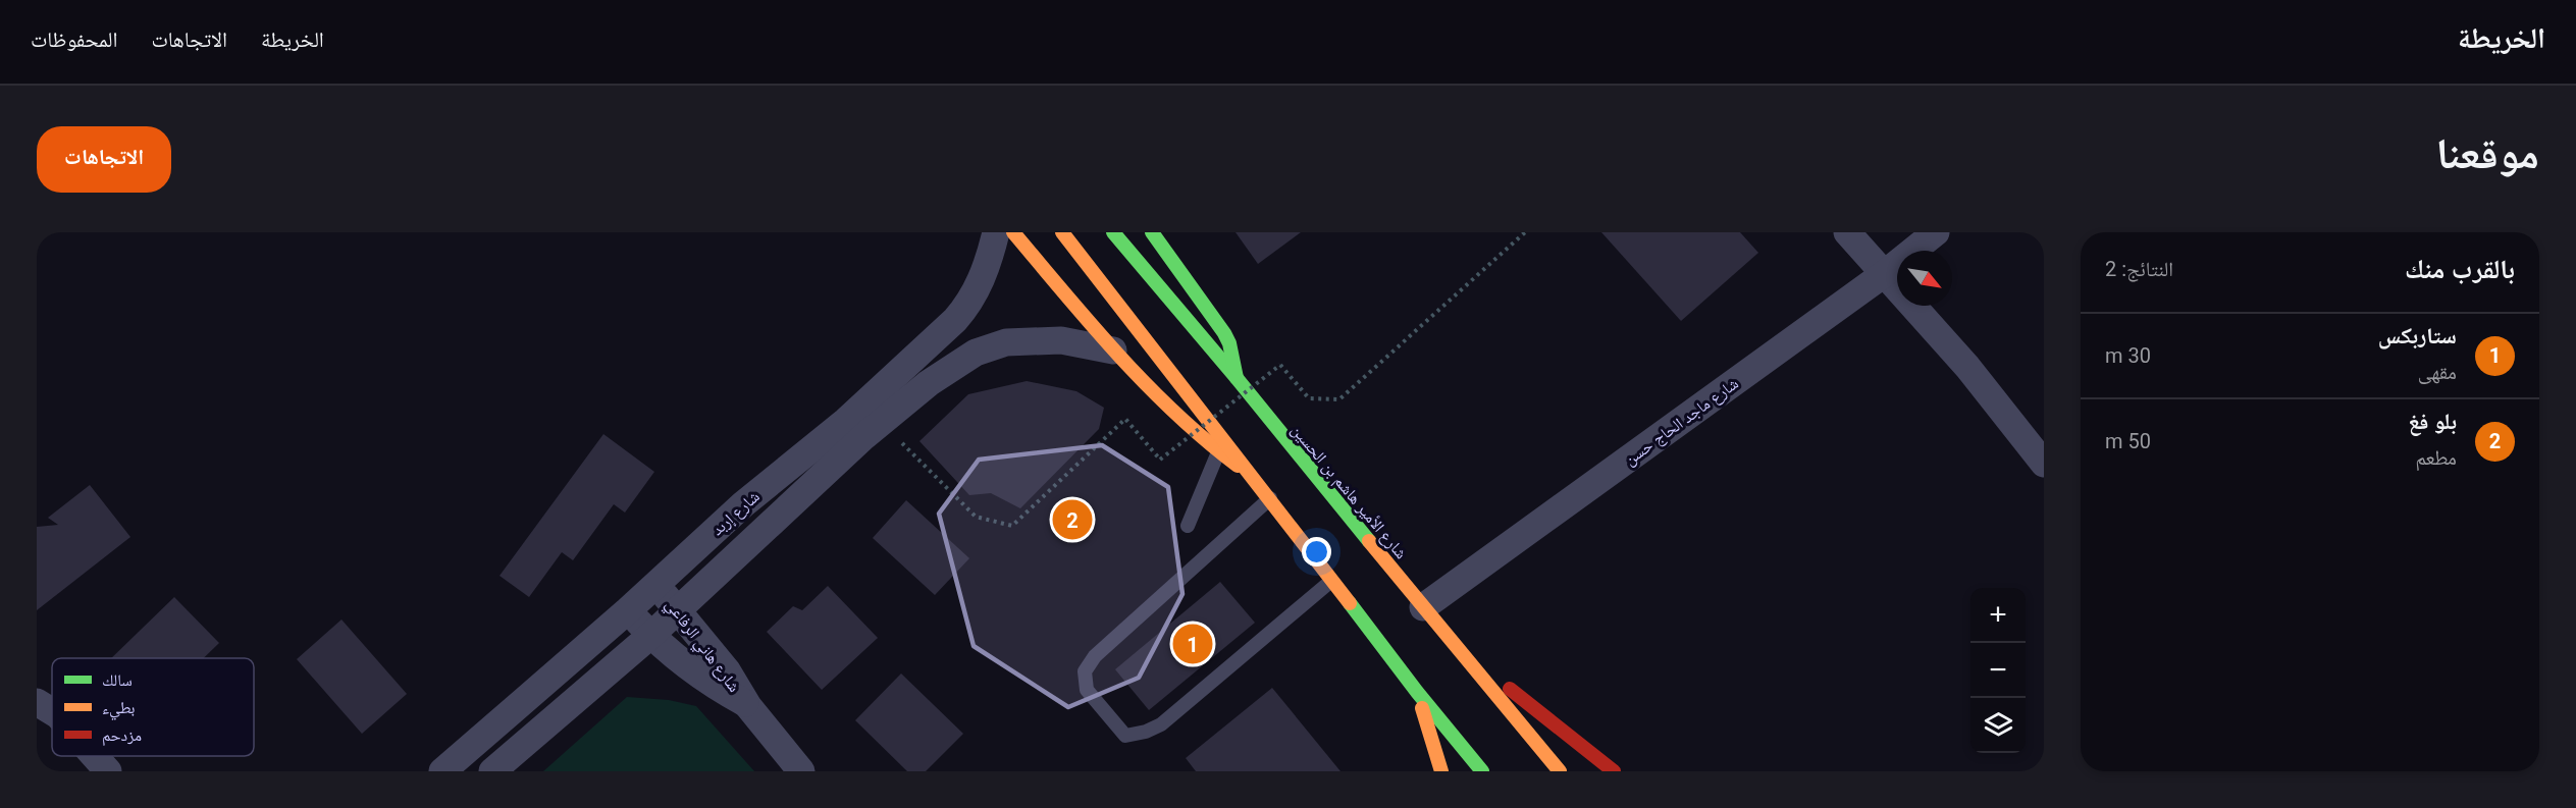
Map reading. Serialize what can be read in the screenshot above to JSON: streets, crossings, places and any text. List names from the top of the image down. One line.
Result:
{"streets":{"main road":["شارع الأمير هاشم بن الحسين"],"street":["شارع ماجد الحاج حسن","شارع إربد","شارع هاني الرفاعي"]},"crossings":[["شارع ماجد الحاج حسن","شارع الأمير هاشم بن الحسين"],["شارع إربد","شارع هاني الرفاعي"]],"legend":["سالك","بطيء","مزدحم"],"north":"bottom right","page":{"header":"الخريطة","nav":["الخريطة","الاتجاهات","المحفوظات"],"title":"موقعنا","buttons":"الاتجاهات","heading":["بالقرب منك","النتائج: 2"],"list":[{"mark":"1","name":"ستاربكس","note":"مقهى","value":"30 m"},{"mark":"2","name":"بلو فغ","note":"مطعم","value":"50 m"}],"pins":["2","1"],"map_buttons":["+","−"]}}
